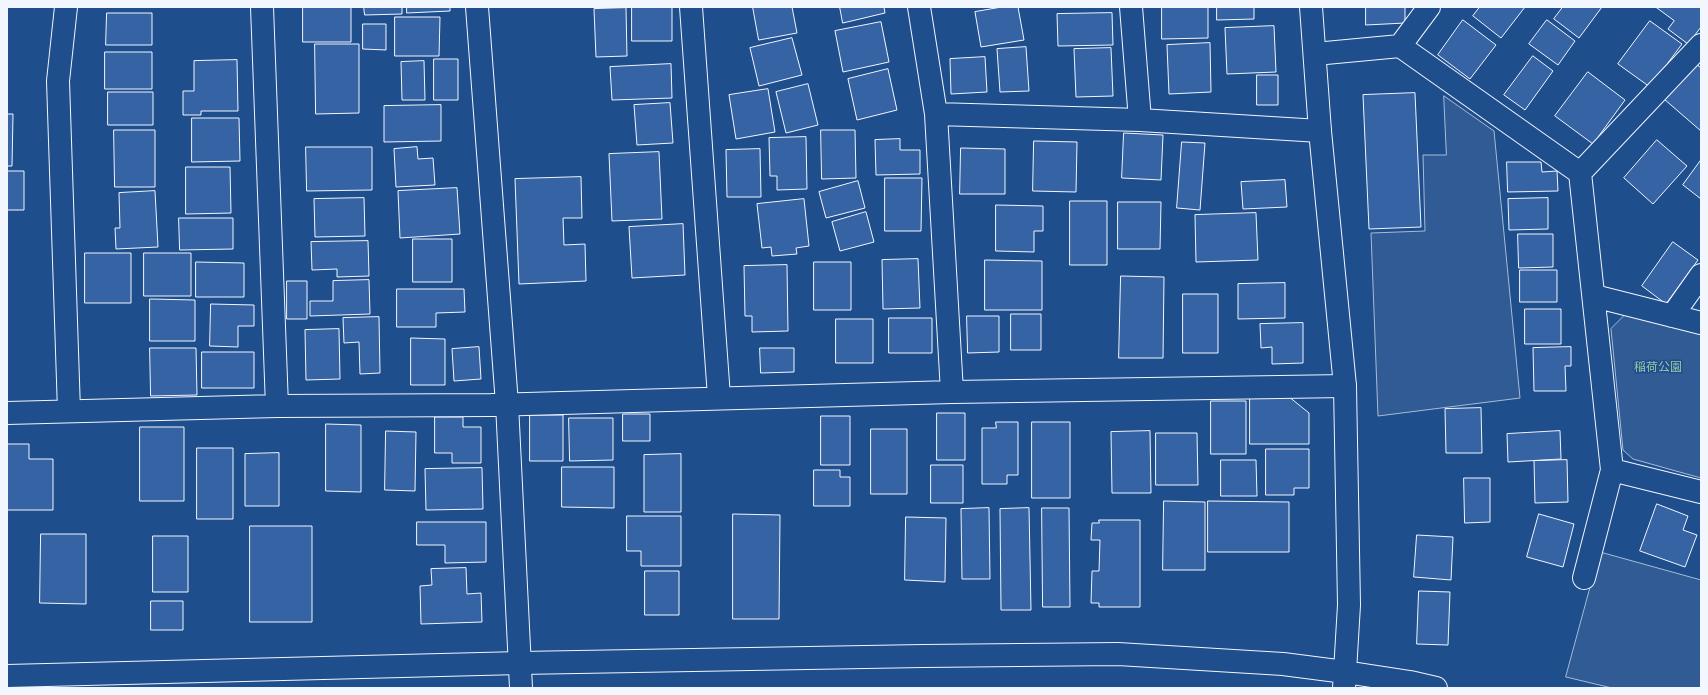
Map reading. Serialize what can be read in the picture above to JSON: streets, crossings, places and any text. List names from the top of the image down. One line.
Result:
{"parks":["稲荷公園"]}
